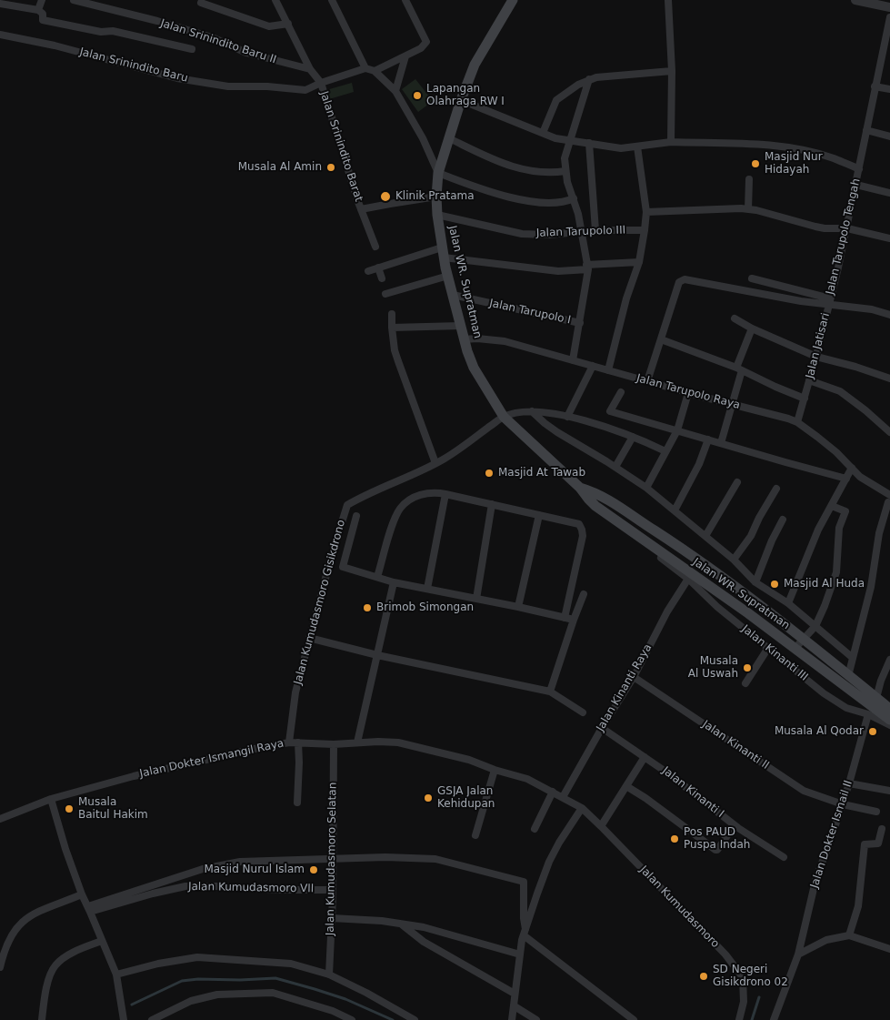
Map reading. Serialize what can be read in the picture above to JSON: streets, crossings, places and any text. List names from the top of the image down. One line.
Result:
{"streets":{"main road":["Jalan WR. Supratman"],"street":["Jalan Srinindito Baru II","Jalan Srinindito Baru","Jalan Srinindito Barat","Jalan Tarupolo III","Jalan Tarupolo Tengah","Jalan Tarupolo I","Jalan Jatisari","Jalan Tarupolo Raya","Jalan Kumudasmoro Gisikdrono","Jalan Kinanti III","Jalan Kinanti Raya","Jalan Kinanti II","Jalan Dokter Ismangil Raya","Jalan Kinanti I","Jalan Dokter Ismail II","Jalan Kumudasmoro Selatan","Jalan Kumudasmoro Vll","Jalan Kumudasmoro"]},"crossings":[["Jalan Srinindito Baru","Jalan Srinindito Barat"],["Jalan Srinindito Barat","Jalan WR. Supratman"],["Jalan Tarupolo III","Jalan WR. Supratman"],["Jalan Tarupolo Tengah","Jalan WR. Supratman"],["Jalan Tarupolo Tengah","Jalan Jatisari"],["Jalan WR. Supratman","Jalan Tarupolo I"],["Jalan WR. Supratman","Jalan Tarupolo Raya"],["Jalan WR. Supratman","Jalan Kumudasmoro Gisikdrono"],["Jalan WR. Supratman","Jalan Kinanti III"],["Jalan Jatisari","Jalan Tarupolo Raya"],["Jalan Kumudasmoro Gisikdrono","Jalan Dokter Ismangil Raya"],["Jalan Kinanti III","Jalan Kinanti Raya"],["Jalan Kinanti III","Jalan Dokter Ismail II"],["Jalan Kinanti Raya","Jalan Kinanti II"],["Jalan Kinanti Raya","Jalan Dokter Ismangil Raya"],["Jalan Kinanti Raya","Jalan Kinanti I"],["Jalan Kinanti II","Jalan Dokter Ismail II"],["Jalan Dokter Ismangil Raya","Jalan Kumudasmoro Selatan"],["Jalan Dokter Ismangil Raya","Jalan Kumudasmoro"],["Jalan Kumudasmoro Selatan","Jalan Kumudasmoro Vll"]],"places":["Lapangan Olahraga RW I","Masjid Nur Hidayah","Musala Al Amin","Klinik Pratama","Masjid At Tawab","Masjid Al Huda","Brimob Simongan","Musala Al Uswah","Musala Al Qodar","GSJA Jalan Kehidupan","Musala Baitul Hakim","Pos PAUD Puspa Indah","Masjid Nurul Islam","SD Negeri Gisikdrono 02"]}
